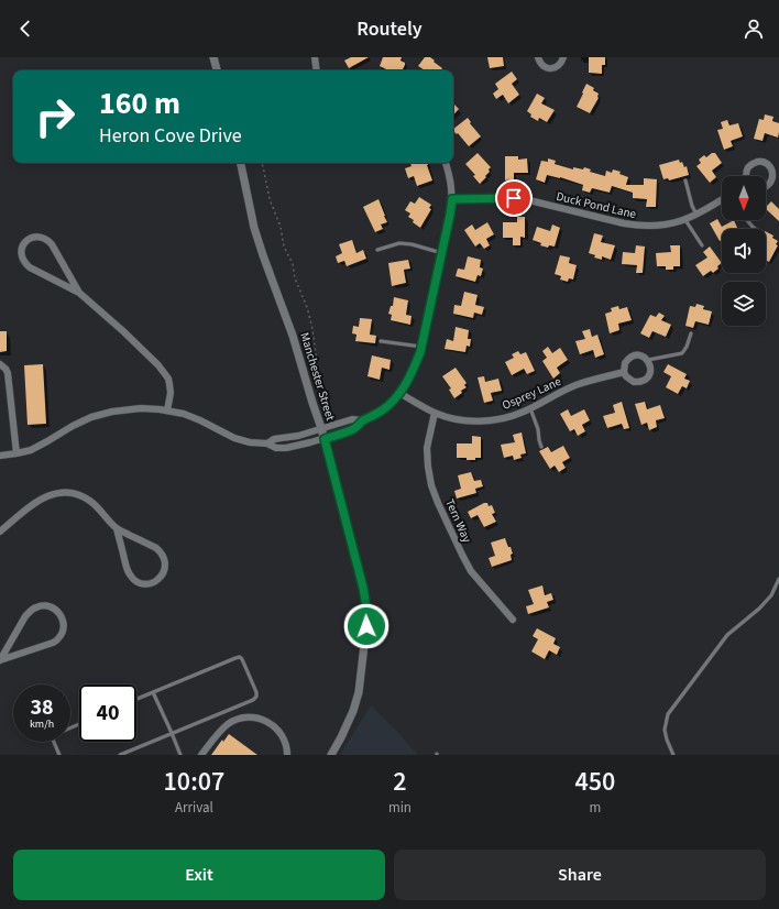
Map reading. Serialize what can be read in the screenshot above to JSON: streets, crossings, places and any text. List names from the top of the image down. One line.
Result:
{"streets":{"street":["Duck Pond Lane","Manchester Street","Osprey Lane","Tern Way"]},"crossings":[["Osprey Lane","Tern Way"]],"north":"bottom","page":{"header":"Routely","turn":["160 m","Heron Cove Drive"],"speed":"38 km/h","limit":"40","eta":["10:07","Arrival","2","min","450","m"],"buttons":["Exit","Share"]}}
